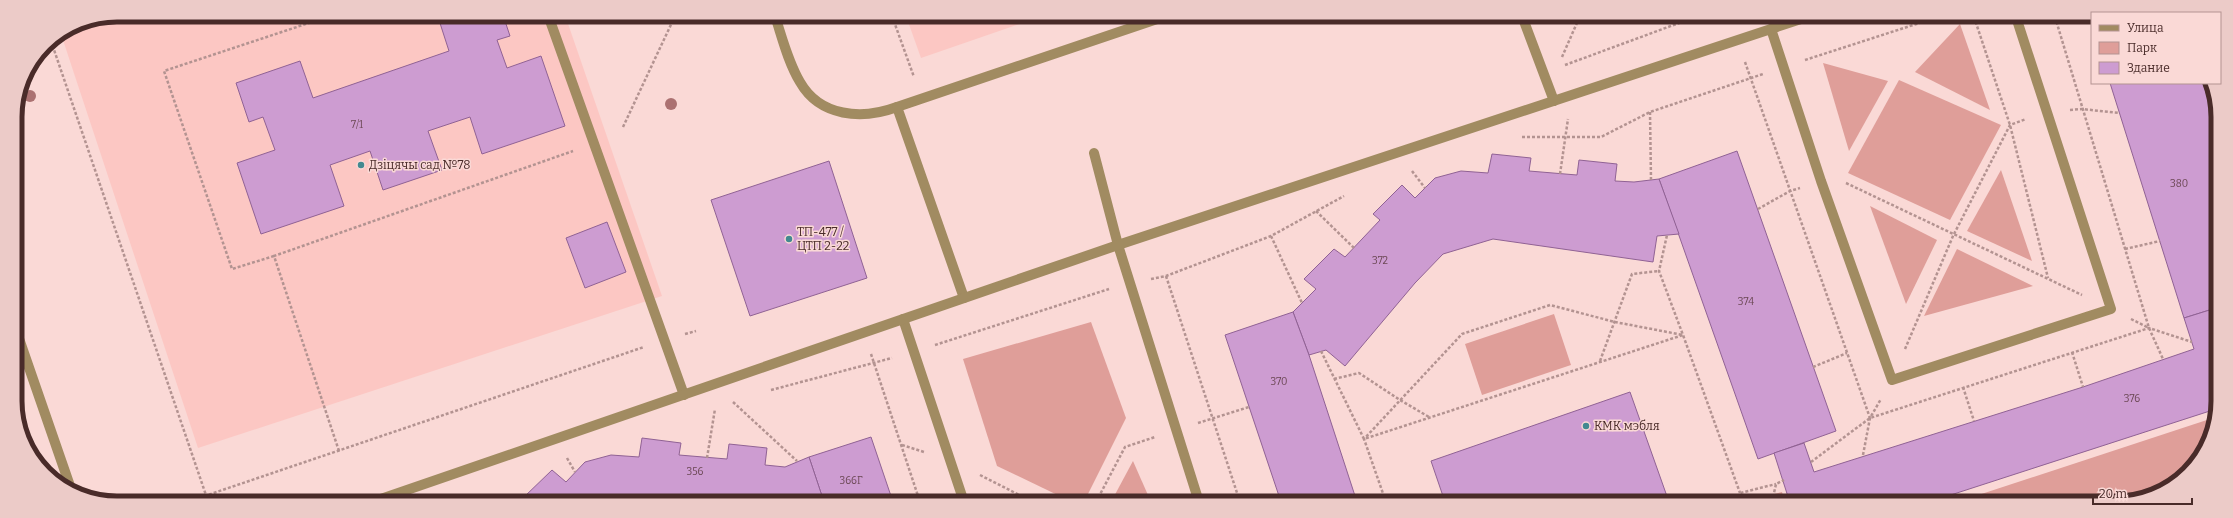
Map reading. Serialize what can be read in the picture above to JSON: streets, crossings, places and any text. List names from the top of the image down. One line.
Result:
{"places":["Дзіцячы сад №78","ТП-477 / ЦТП 2-22","КМК мэбля"],"house_numbers":["7/1","380","372","374","370","376","356","366Г"],"legend":["Улица","Парк","Здание"],"scale_bar":"20 m"}
